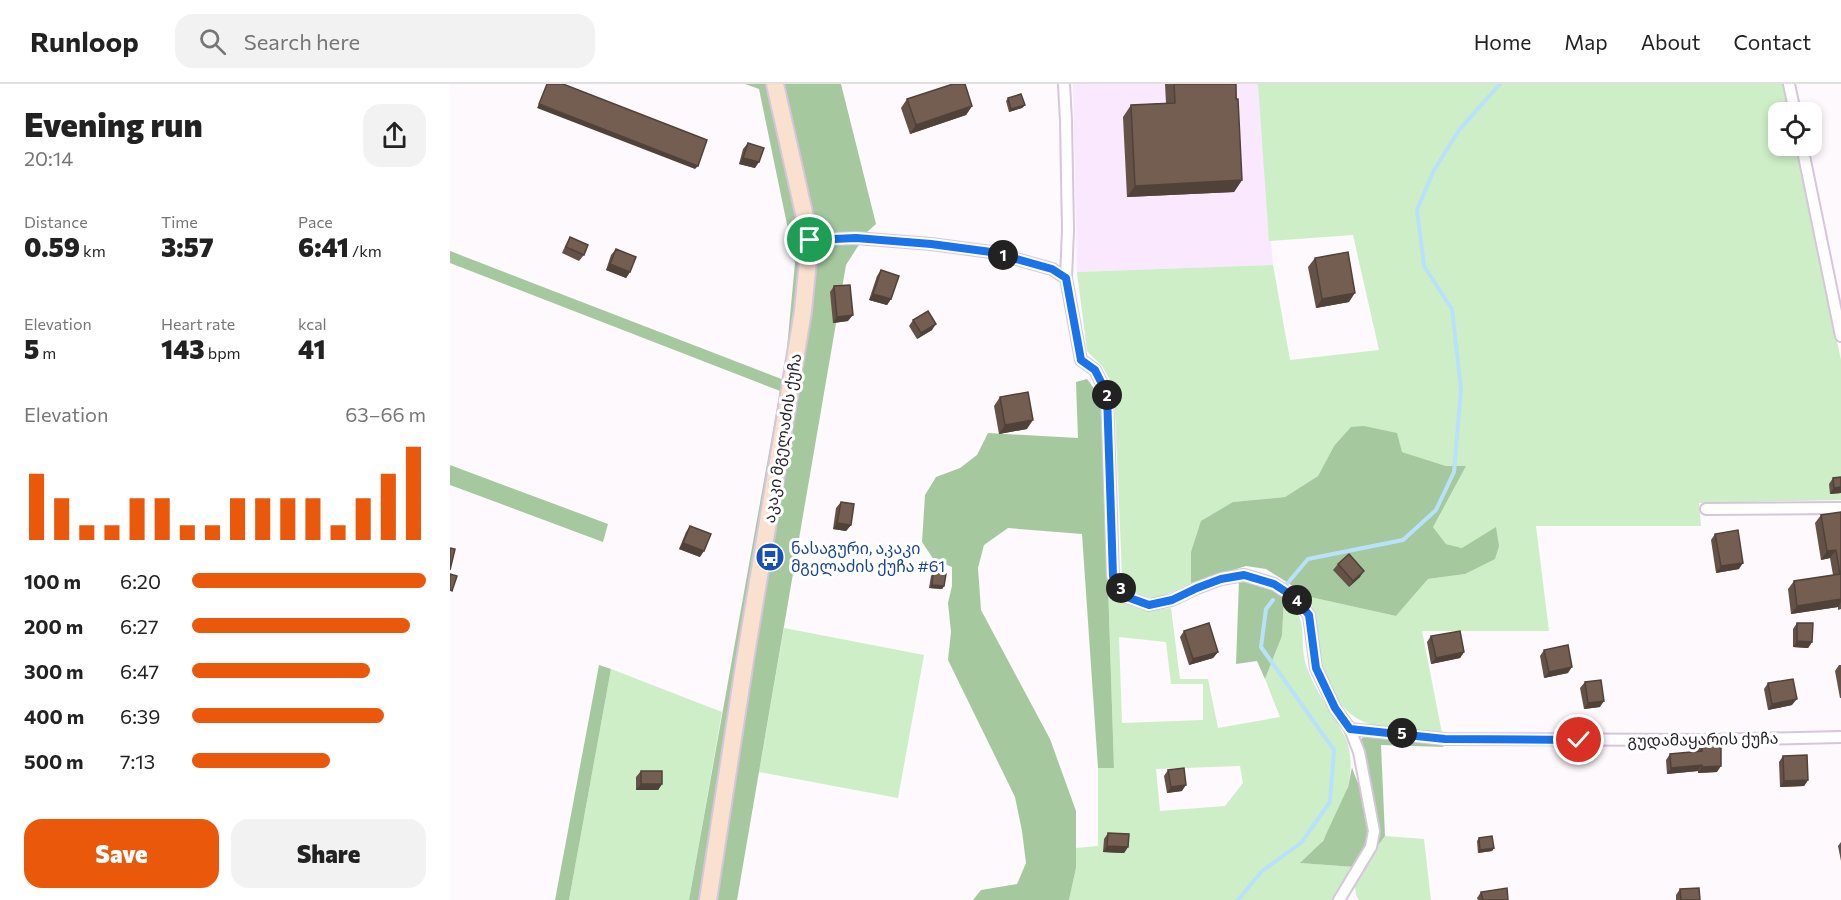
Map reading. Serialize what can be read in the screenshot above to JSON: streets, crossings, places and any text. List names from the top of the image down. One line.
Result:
{"streets":{"street":["აკაკი მგელაძის ქუჩა","გუდამაყარის ქუჩა"]},"places":{"bus stop":["ნასაგური, აკაკი მგელაძის ქუჩა #61"]},"page":{"header":"Runloop","search":"Search here","nav":["Home","Map","About","Contact"],"heading":["Evening run","20:14"],"stats":[["Distance","0.59 km"],["Time","3:57"],["Pace","6:41 /km"],["Elevation","5 m"],["Heart rate","143 bpm"],["kcal","41"]],"pins":["1","2","3","4","5"],"chart":["Elevation","63–66 m"],"list":[{"name":"100 m","note":"6:20"},{"name":"200 m","note":"6:27"},{"name":"300 m","note":"6:47"},{"name":"400 m","note":"6:39"},{"name":"500 m","note":"7:13"}],"buttons":["Save","Share"]}}
